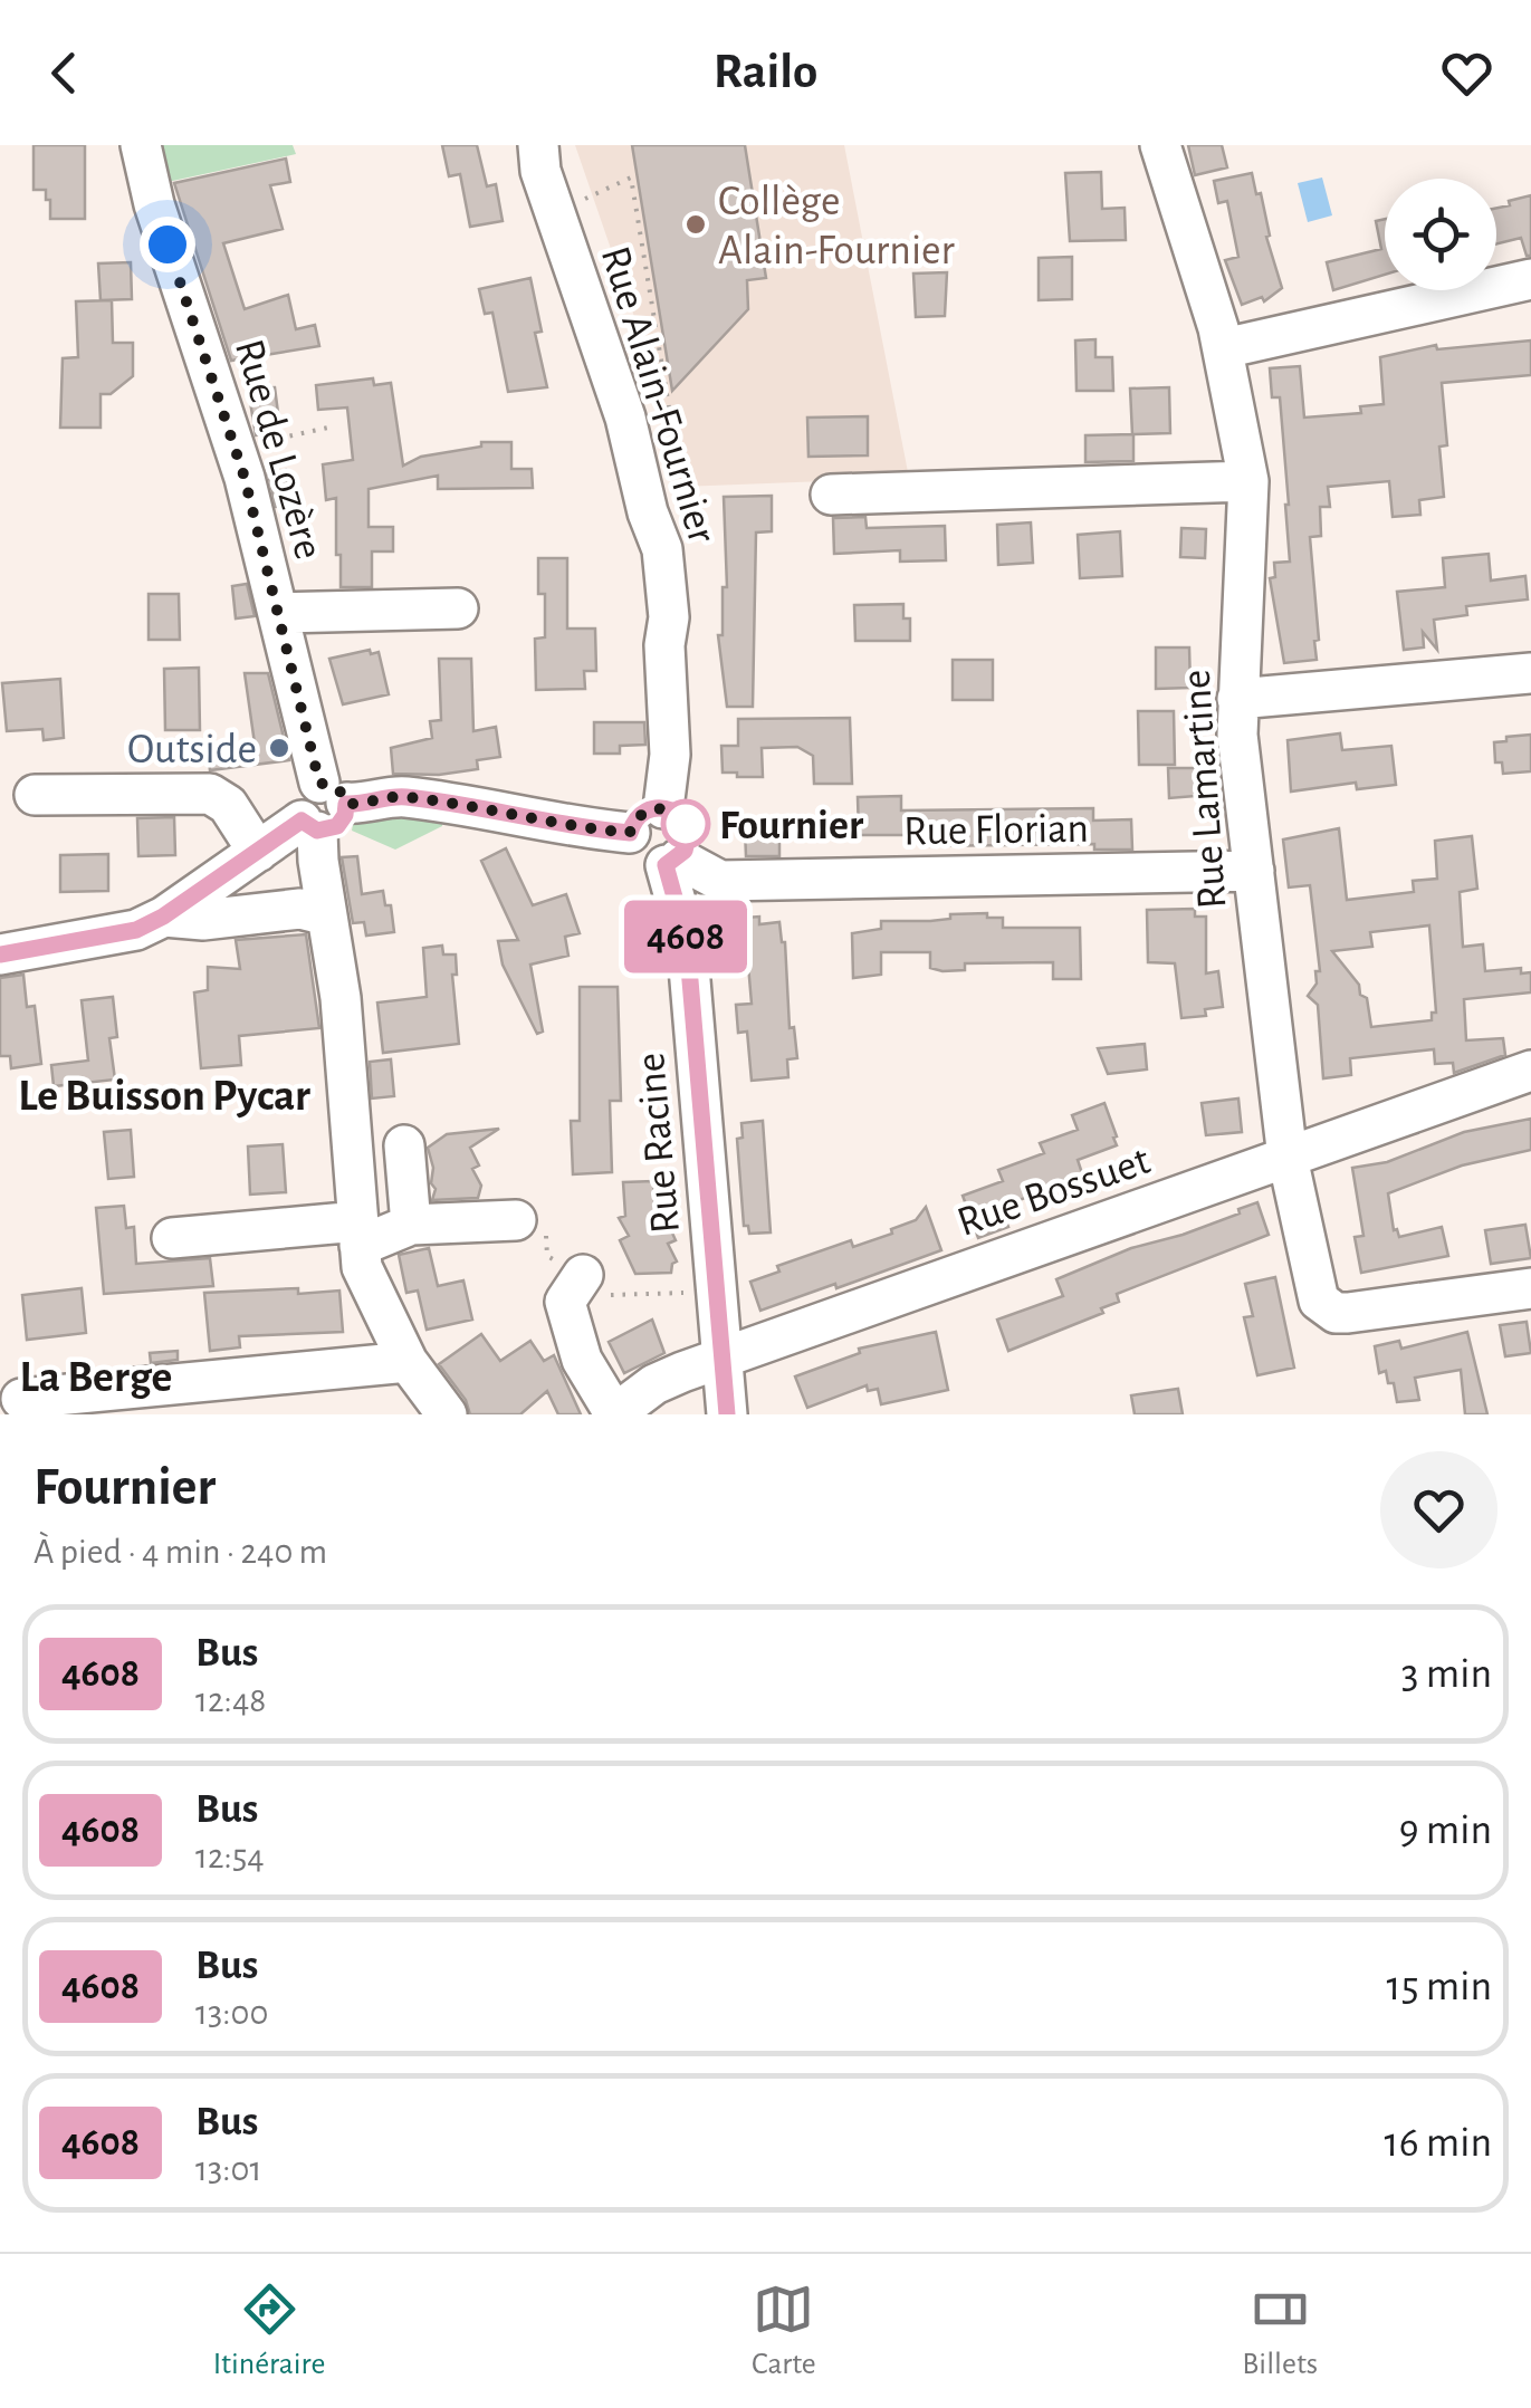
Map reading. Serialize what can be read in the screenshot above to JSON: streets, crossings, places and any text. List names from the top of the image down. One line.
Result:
{"streets":{"street":["Rue Alain-Fournier","Rue de Lozère","Rue Lamartine","Rue Florian","Rue Racine","Rue Bossuet"]},"crossings":[["Rue Alain-Fournier","Rue Florian"],["Rue Alain-Fournier","Rue Racine"],["Rue Lamartine","Rue Florian"],["Rue Lamartine","Rue Bossuet"],["Rue Florian","Rue Racine"],["Rue Racine","Rue Bossuet"]],"districts":["Le Buisson Pycar","La Berge"],"places":["Collège Alain-Fournier","Outside","Fournier"],"lines":["bus line 4608"],"page":{"header":"Railo","on_map":"4608","heading":["Fournier","À pied · 4 min · 240 m"],"list":[{"mark":"4608","name":"Bus","note":"12:48","value":"3 min"},{"mark":"4608","name":"Bus","note":"12:54","value":"9 min"},{"mark":"4608","name":"Bus","note":"13:00","value":"15 min"},{"mark":"4608","name":"Bus","note":"13:01","value":"16 min"}],"tabs":["Itinéraire","Carte","Billets"]}}
